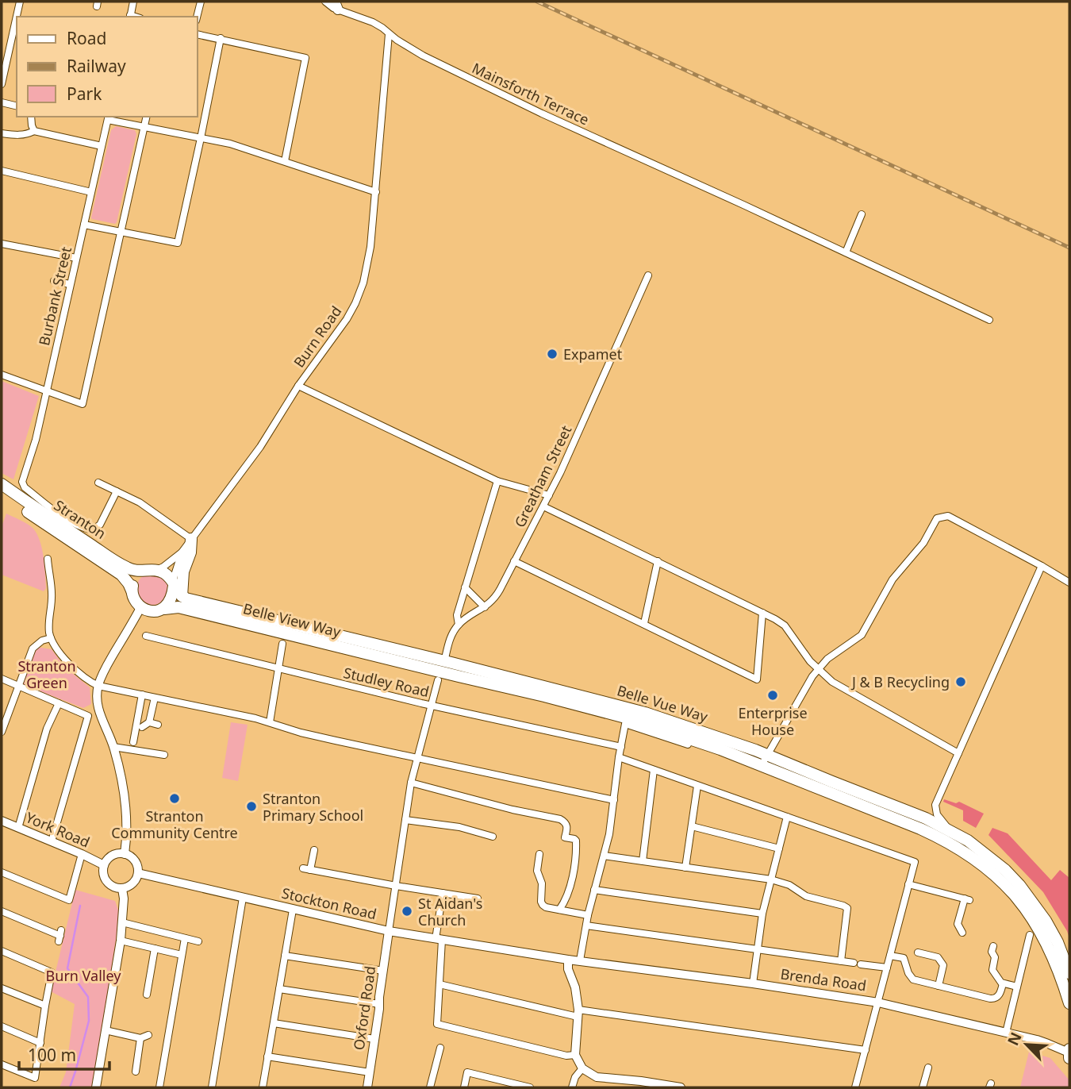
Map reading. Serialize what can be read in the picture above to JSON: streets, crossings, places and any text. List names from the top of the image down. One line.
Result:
{"streets":{"highway":["Stranton","Belle View Way","Belle Vue Way"],"main road":["York Road","Stockton Road","Brenda Road","Oxford Road"],"street":["Mainsforth Terrace","Burbank Street","Burn Road","Greatham Street","Studley Road"]},"crossings":[["Mainsforth Terrace","Burn Road"],["Burn Road","Stranton"],["Burn Road","Belle View Way"],["Stranton","Belle View Way"],["Belle View Way","Belle Vue Way"],["York Road","Stockton Road"],["Stockton Road","Brenda Road"],["Stockton Road","Oxford Road"]],"parks":["Stranton Green","Burn Valley"],"places":["Expamet","J & B Recycling","Enterprise House","Stranton Community Centre","Stranton Primary School","St Aidan's Church"],"legend":["Road","Railway","Park"],"scale_bar":"100 m","north":"top left"}
